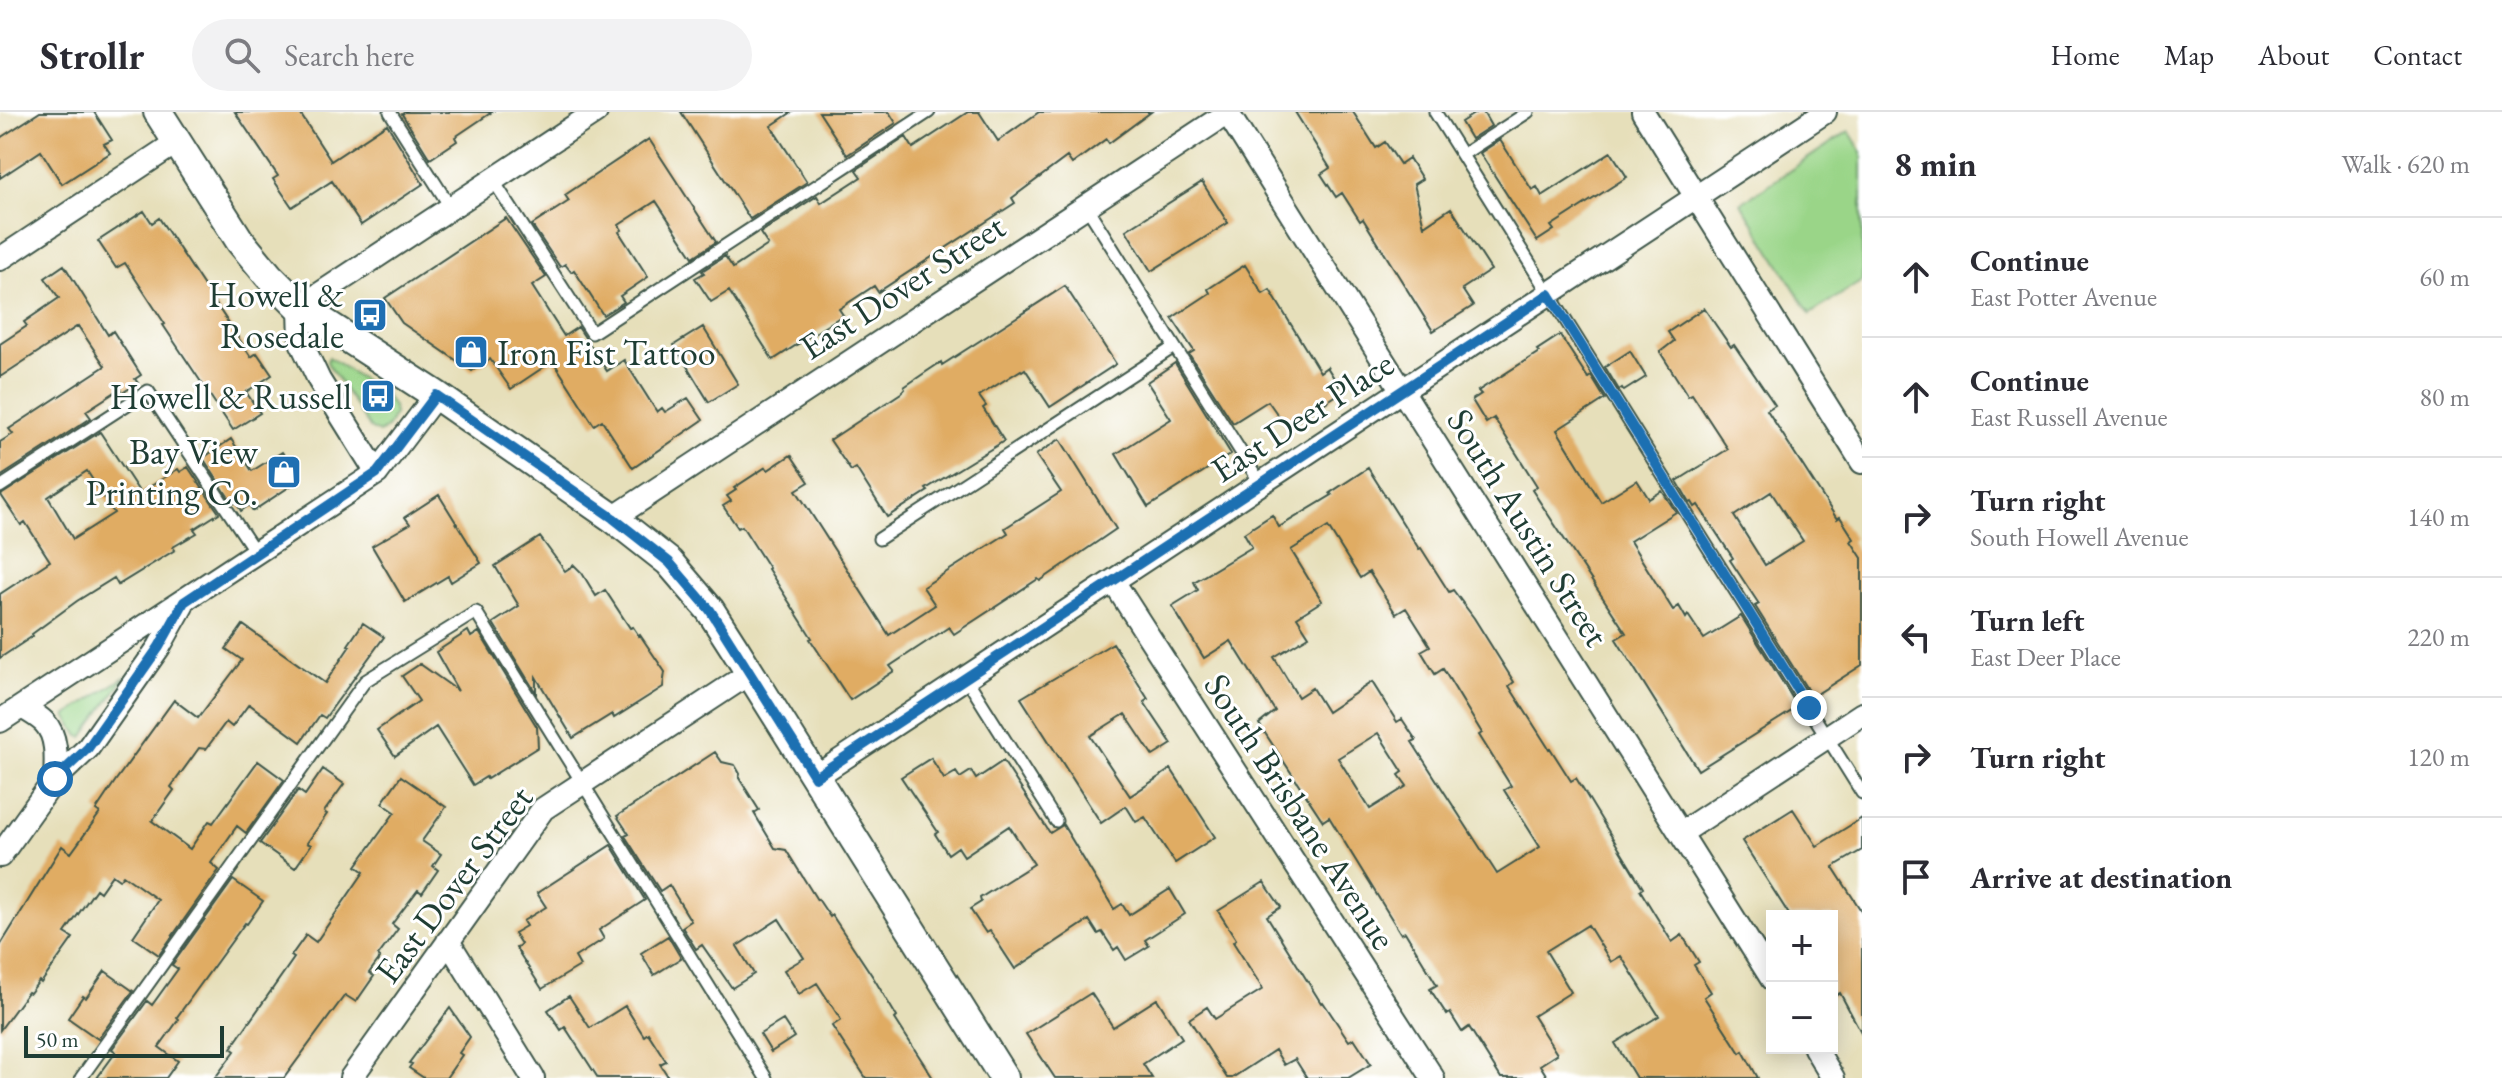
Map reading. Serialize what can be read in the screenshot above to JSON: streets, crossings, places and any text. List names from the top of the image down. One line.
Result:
{"streets":{"street":["East Dover Street","East Deer Place","South Austin Street","South Brisbane Avenue"]},"crossings":[["East Dover Street","South Austin Street"],["East Deer Place","South Austin Street"],["East Deer Place","South Brisbane Avenue"]],"places":{"bus stop":["Howell & Rosedale","Howell & Russell"],"shop":["Iron Fist Tattoo","Bay View Printing Co."]},"scale_bar":"50 m","page":{"header":"Strollr","search":"Search here","nav":["Home","Map","About","Contact"],"heading":["8 min","Walk · 620 m"],"list":[["Continue","East Potter Avenue","60 m"],["Continue","East Russell Avenue","80 m"],["Turn right","South Howell Avenue","140 m"],["Turn left","East Deer Place","220 m"],["Turn right","120 m"],"Arrive at destination"],"map_buttons":["+","−"],"scale":"50 m"}}
